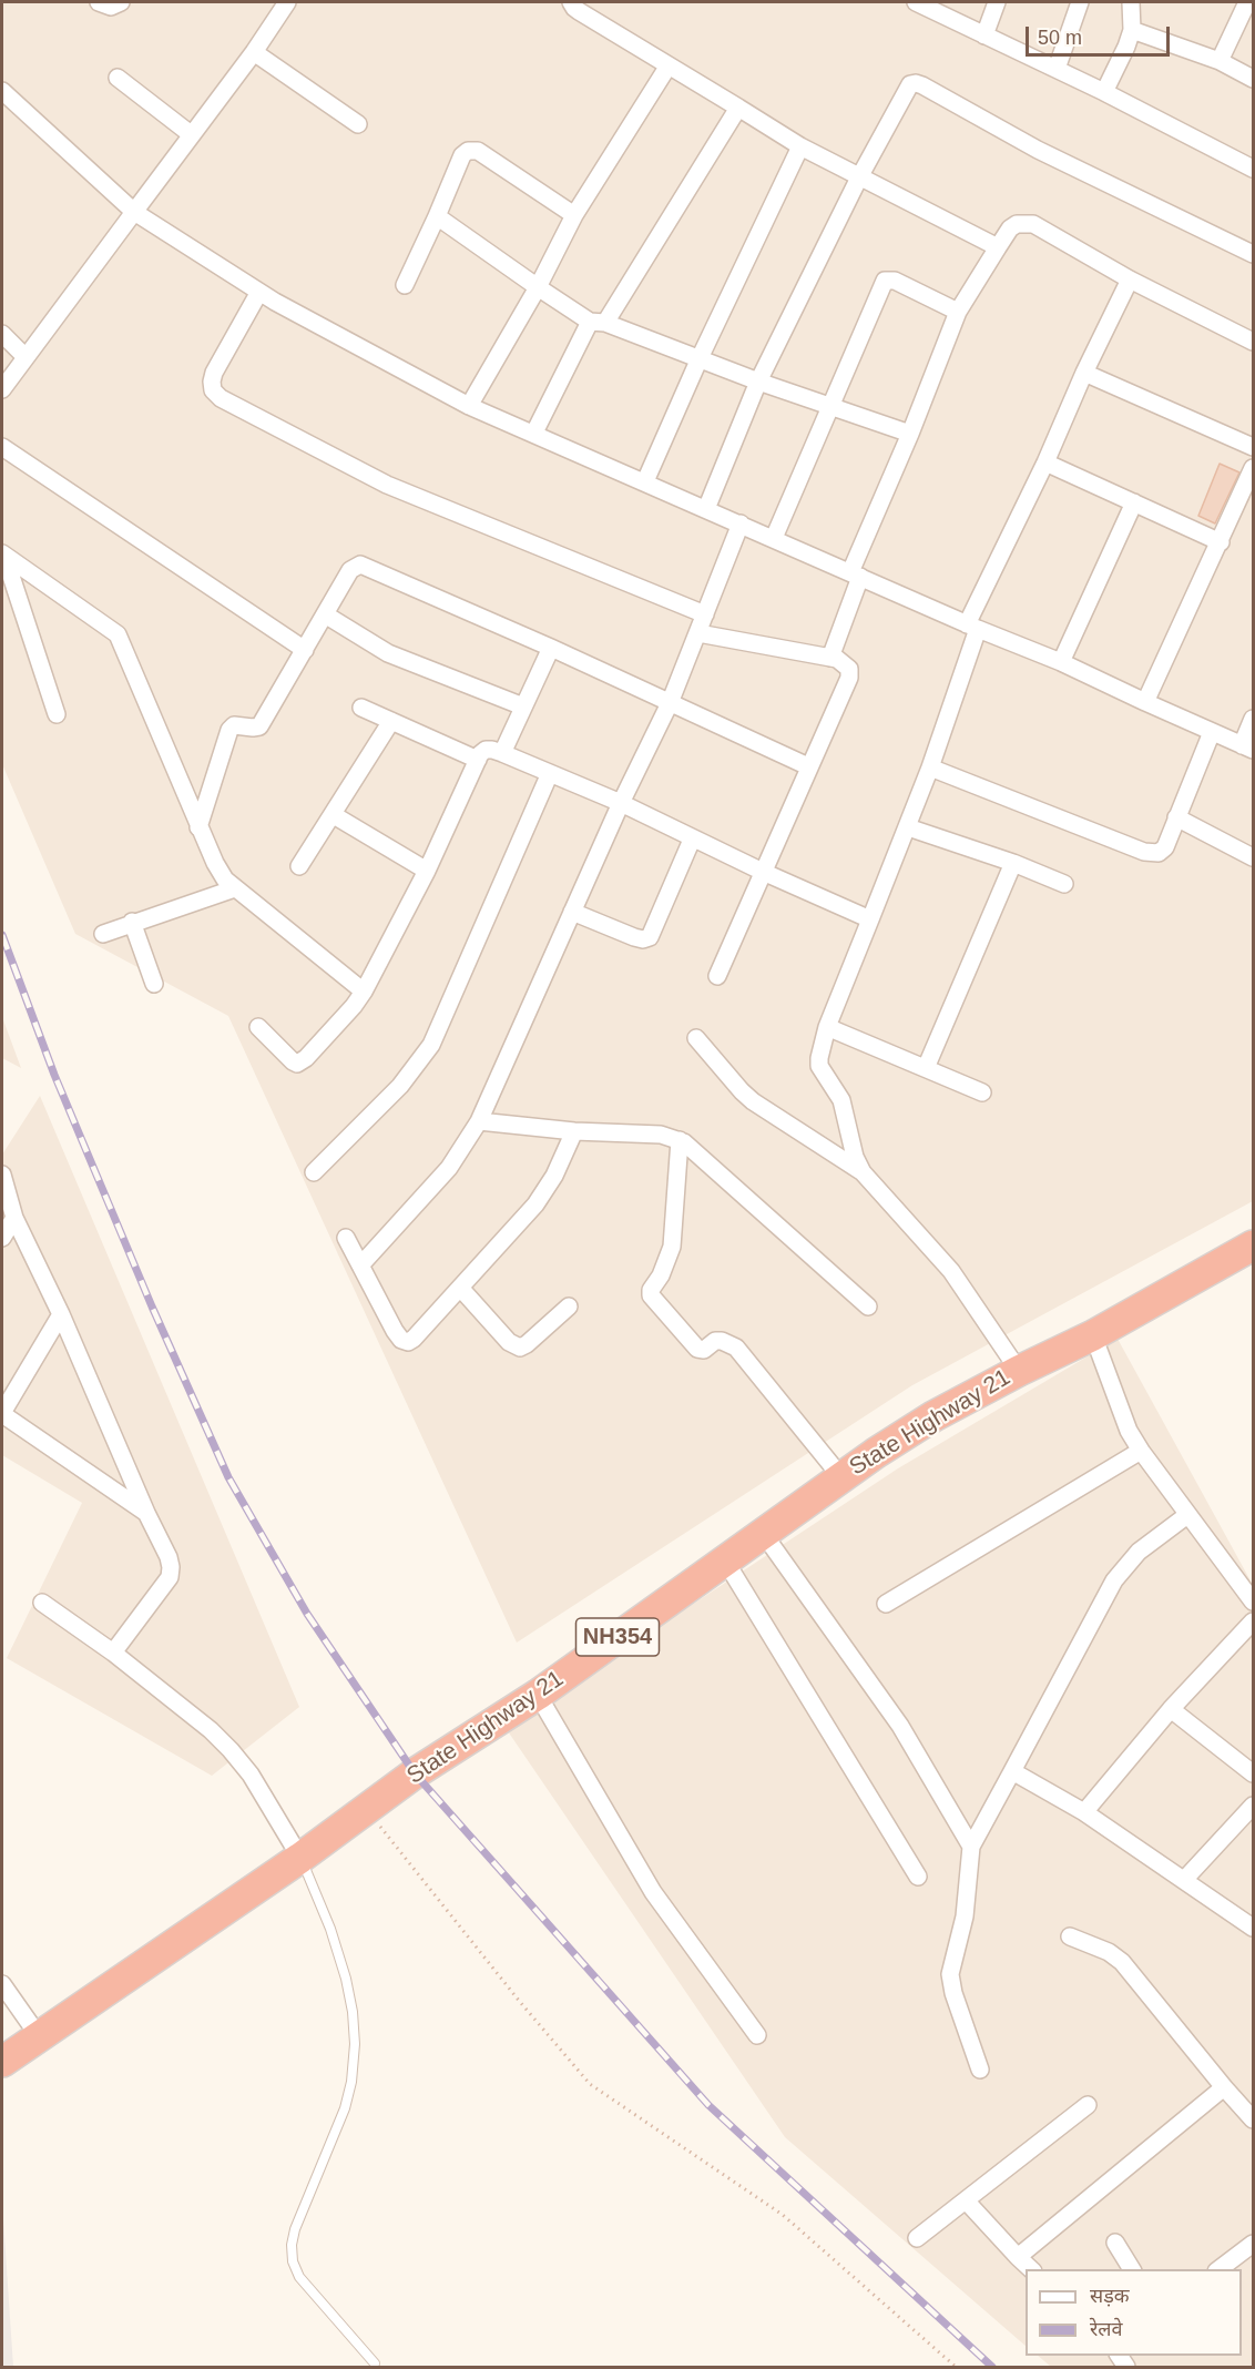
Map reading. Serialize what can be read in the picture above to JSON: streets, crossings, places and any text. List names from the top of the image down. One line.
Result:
{"streets":{"highway":["State Highway 21","NH354"]},"legend":["सड़क","रेलवे"],"scale_bar":"50 m"}
